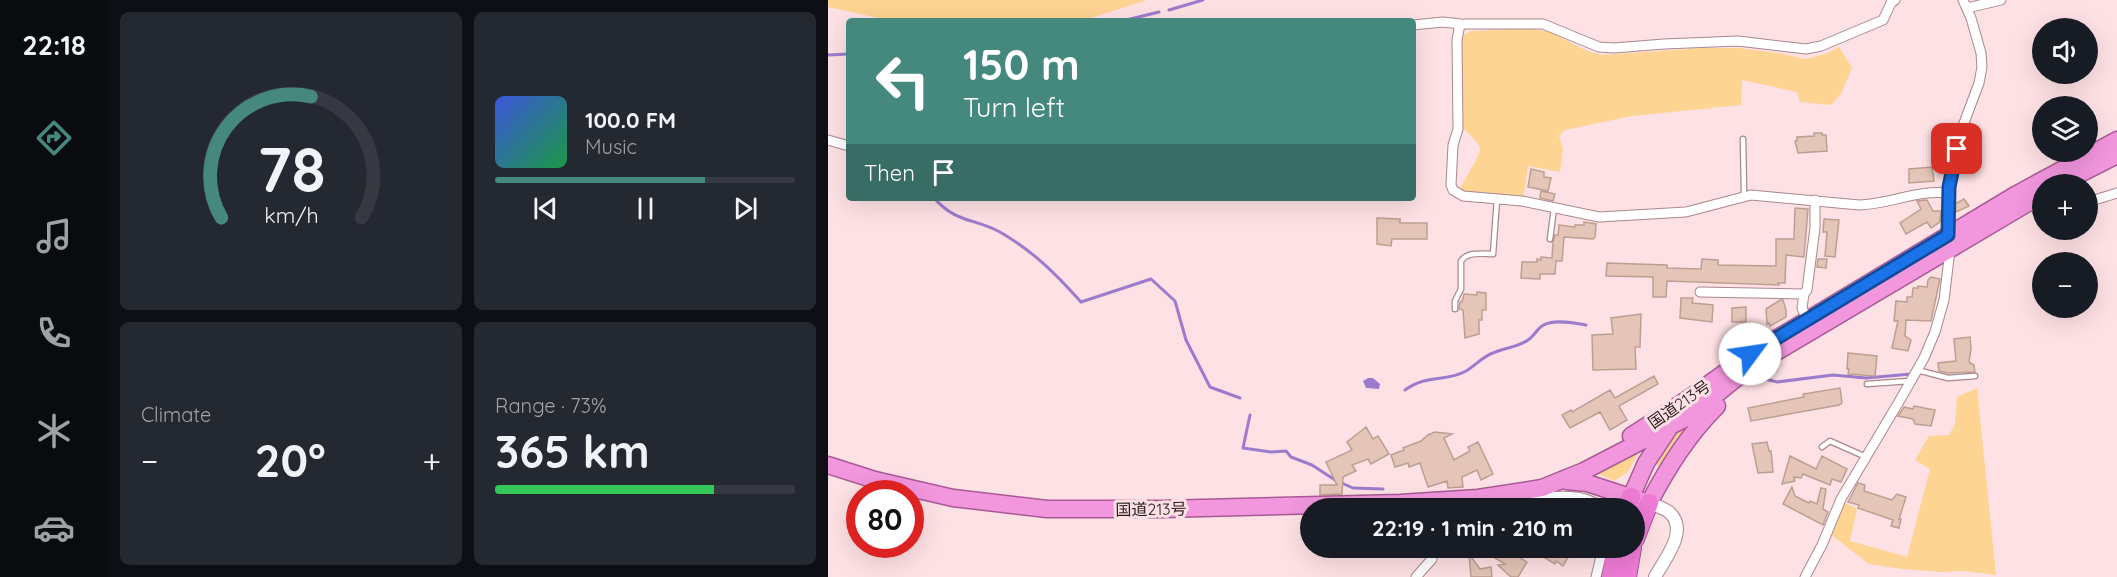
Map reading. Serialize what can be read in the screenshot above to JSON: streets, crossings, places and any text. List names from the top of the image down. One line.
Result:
{"streets":{"highway":["国道213号"]},"page":{"tabs":"22:18","map_buttons":["+","−"],"turn":["150 m","Turn left"],"song":["100.0 FM","Music"],"then":"Then","tile":["Climate",["Range · 73%","365 km"]],"heat":["−","20°","+"],"limit":"80","trip":"22:19 · 1 min · 210 m","gauge":["78","km/h"]}}
